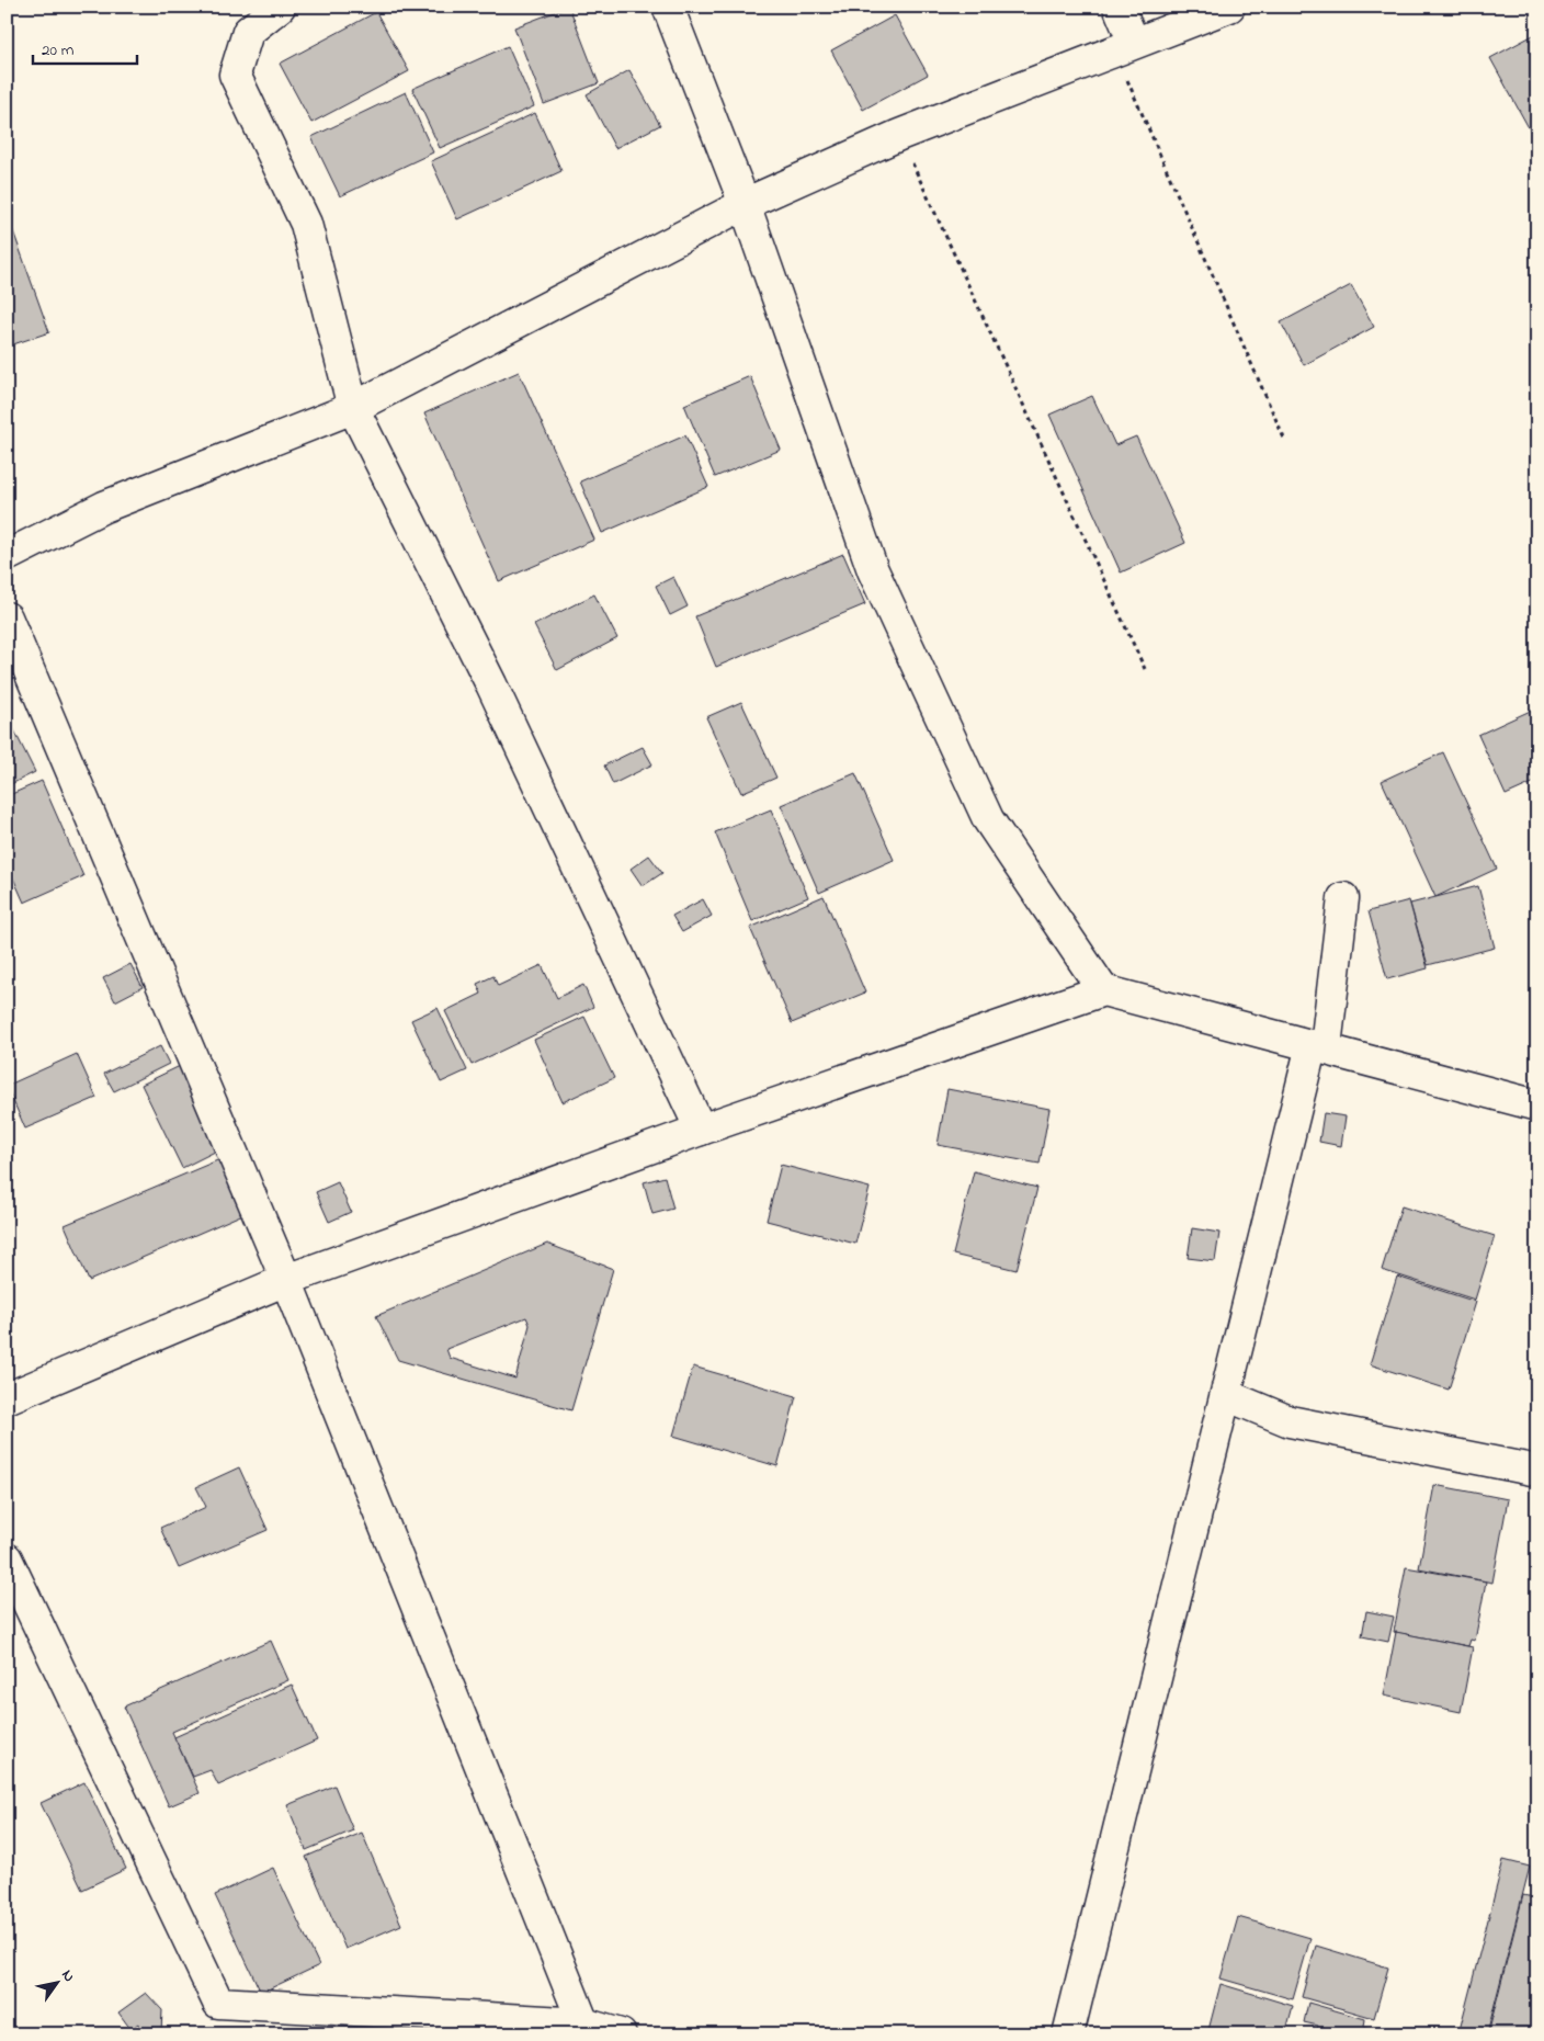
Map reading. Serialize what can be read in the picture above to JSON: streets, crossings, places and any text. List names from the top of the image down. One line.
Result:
{"scale_bar":"20 m","north":"top right"}
